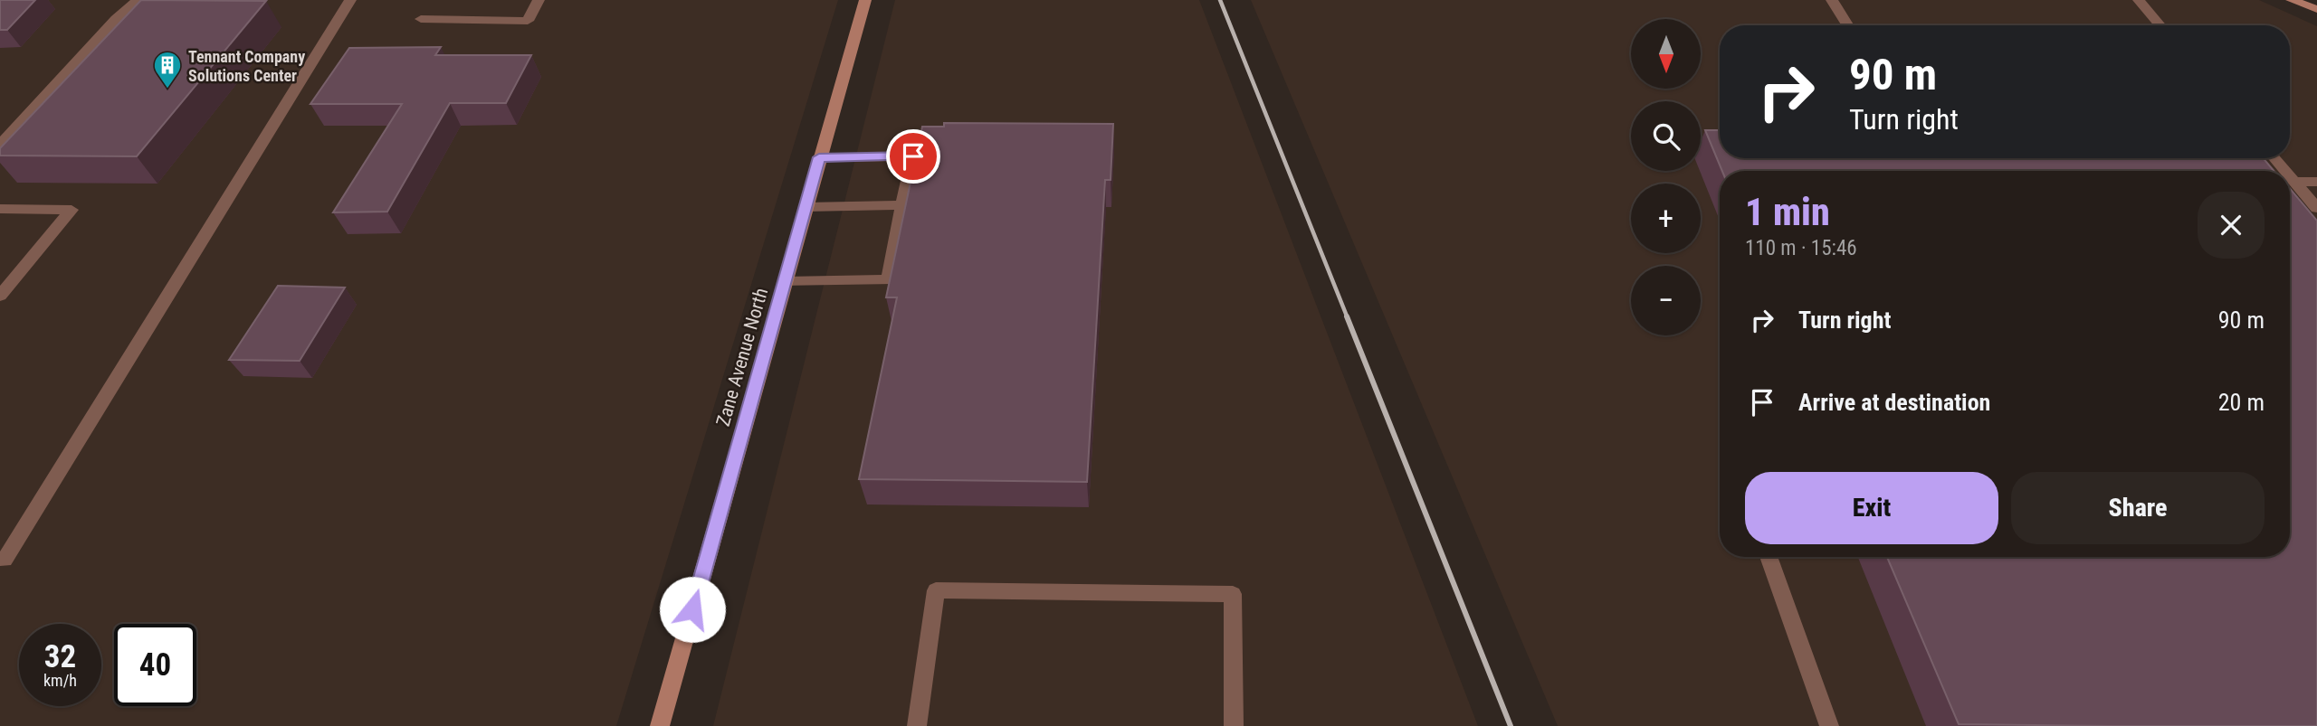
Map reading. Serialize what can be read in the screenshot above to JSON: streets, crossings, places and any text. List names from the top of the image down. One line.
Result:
{"streets":{"street":["Zane Avenue North"]},"places":{"building":["Tennant Company Solutions Center"]},"north":"bottom","page":{"map_buttons":["+","−"],"turn":["90 m","Turn right"],"heading":["1 min","110 m · 15:46"],"list":[{"name":"Turn right","value":"90 m"},{"name":"Arrive at destination","value":"20 m"}],"buttons":["Exit","Share"],"speed":"32 km/h","limit":"40"}}
